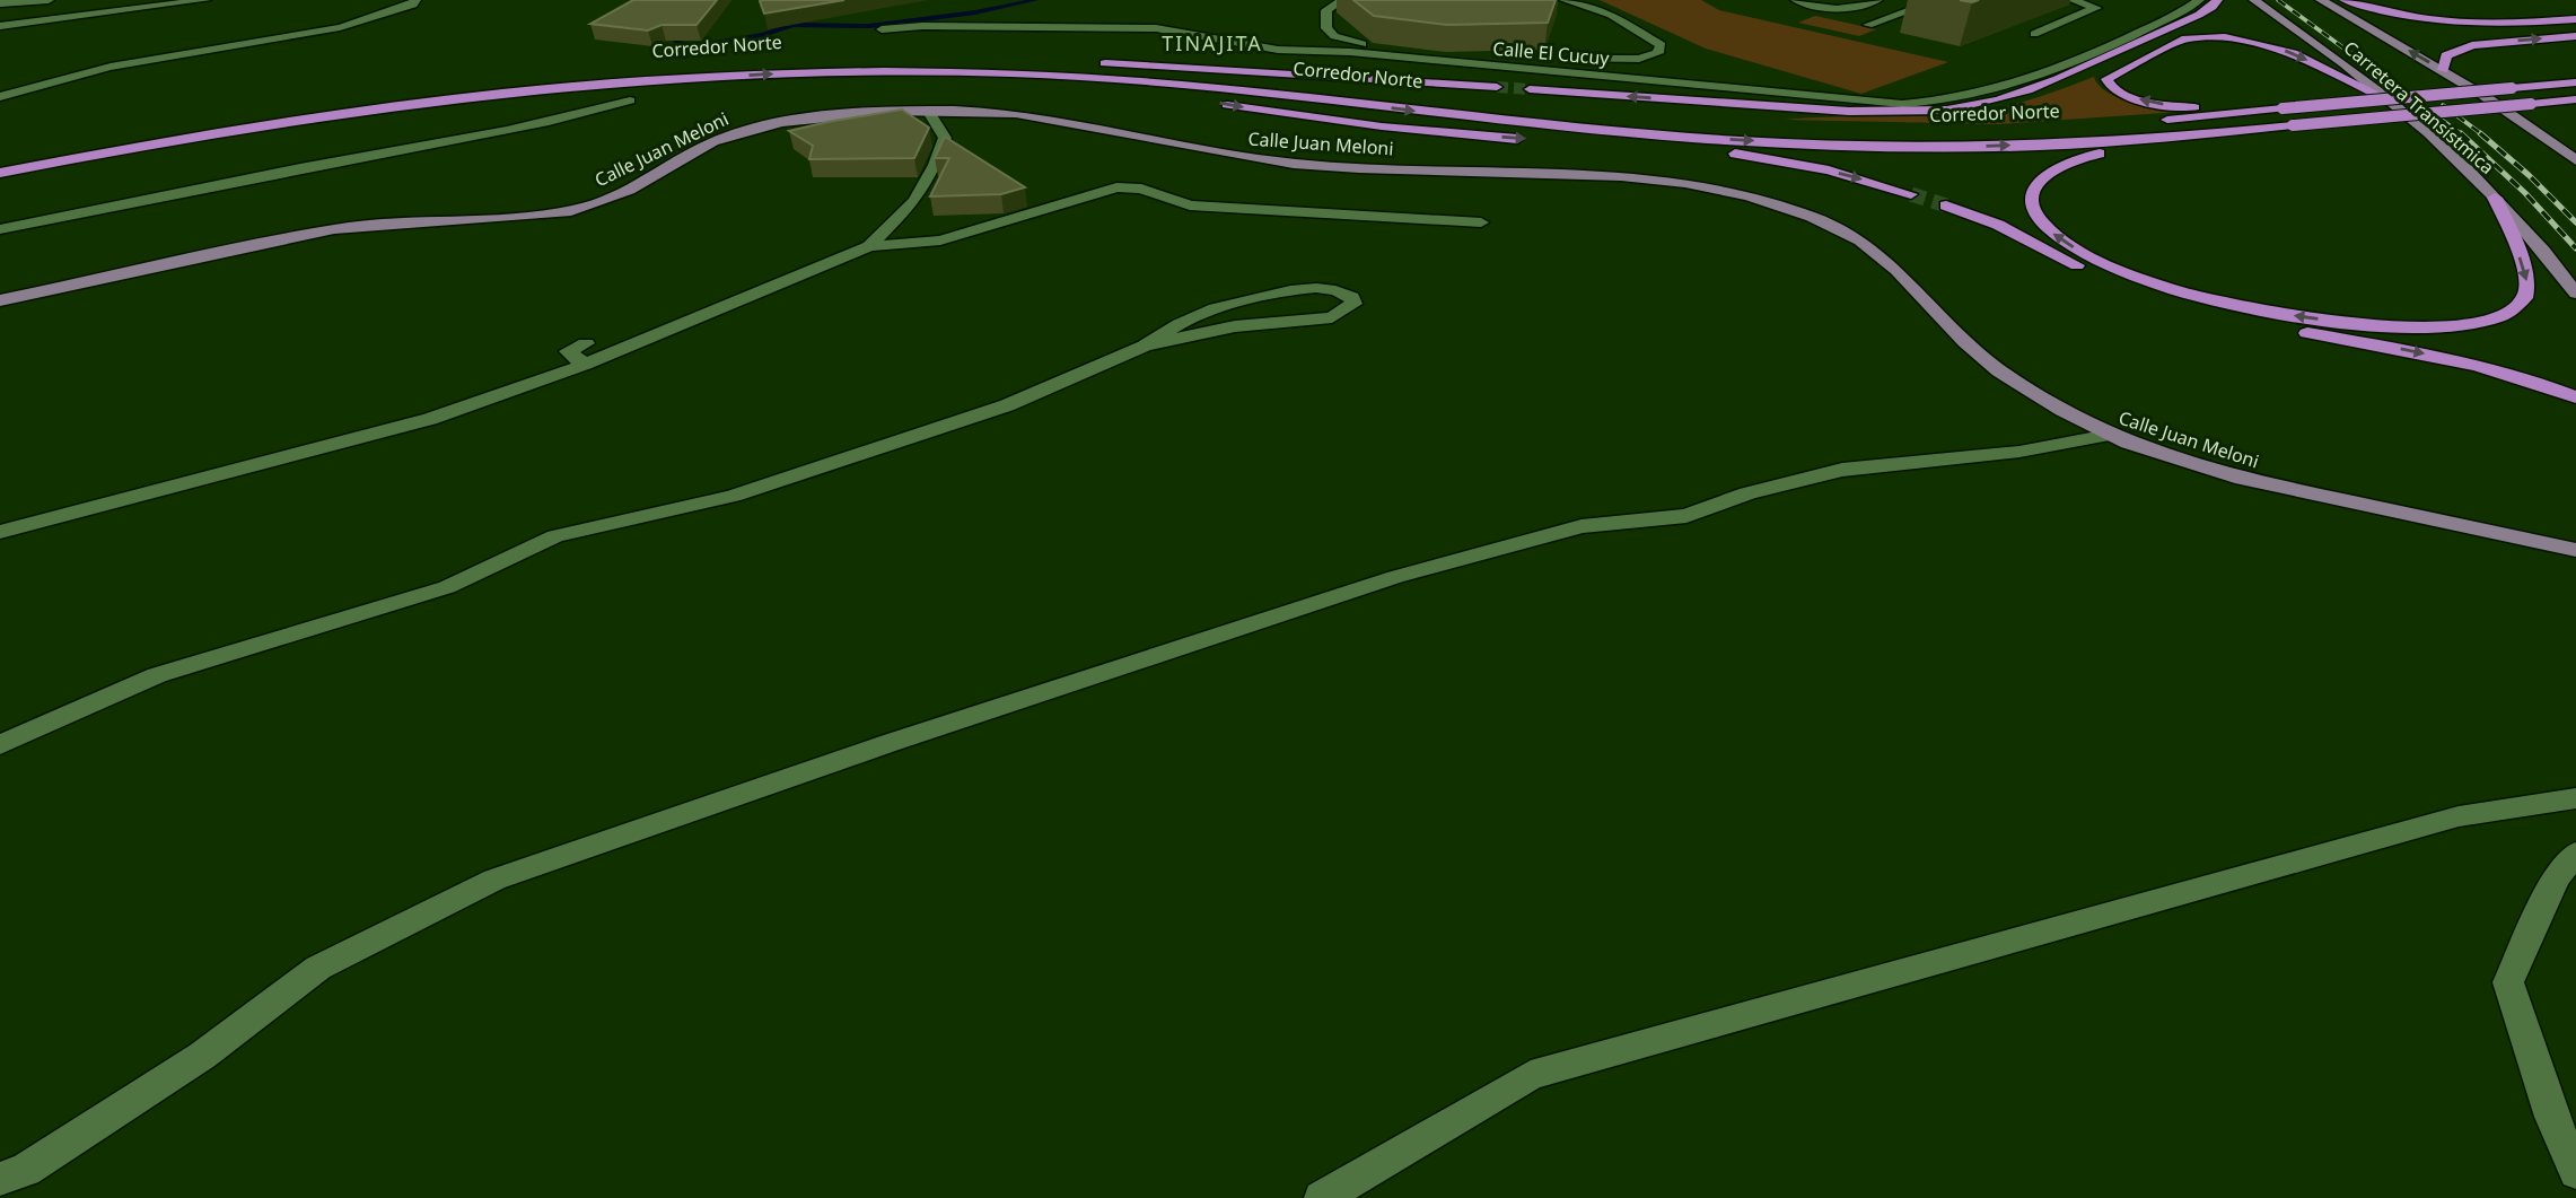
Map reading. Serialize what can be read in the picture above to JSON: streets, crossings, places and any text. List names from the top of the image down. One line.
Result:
{"streets":{"highway":["Corredor Norte"],"main road":["Carretera Transístmica","Calle Juan Meloni"],"street":["Calle El Cucuy"]},"districts":["TINAJITA"]}
